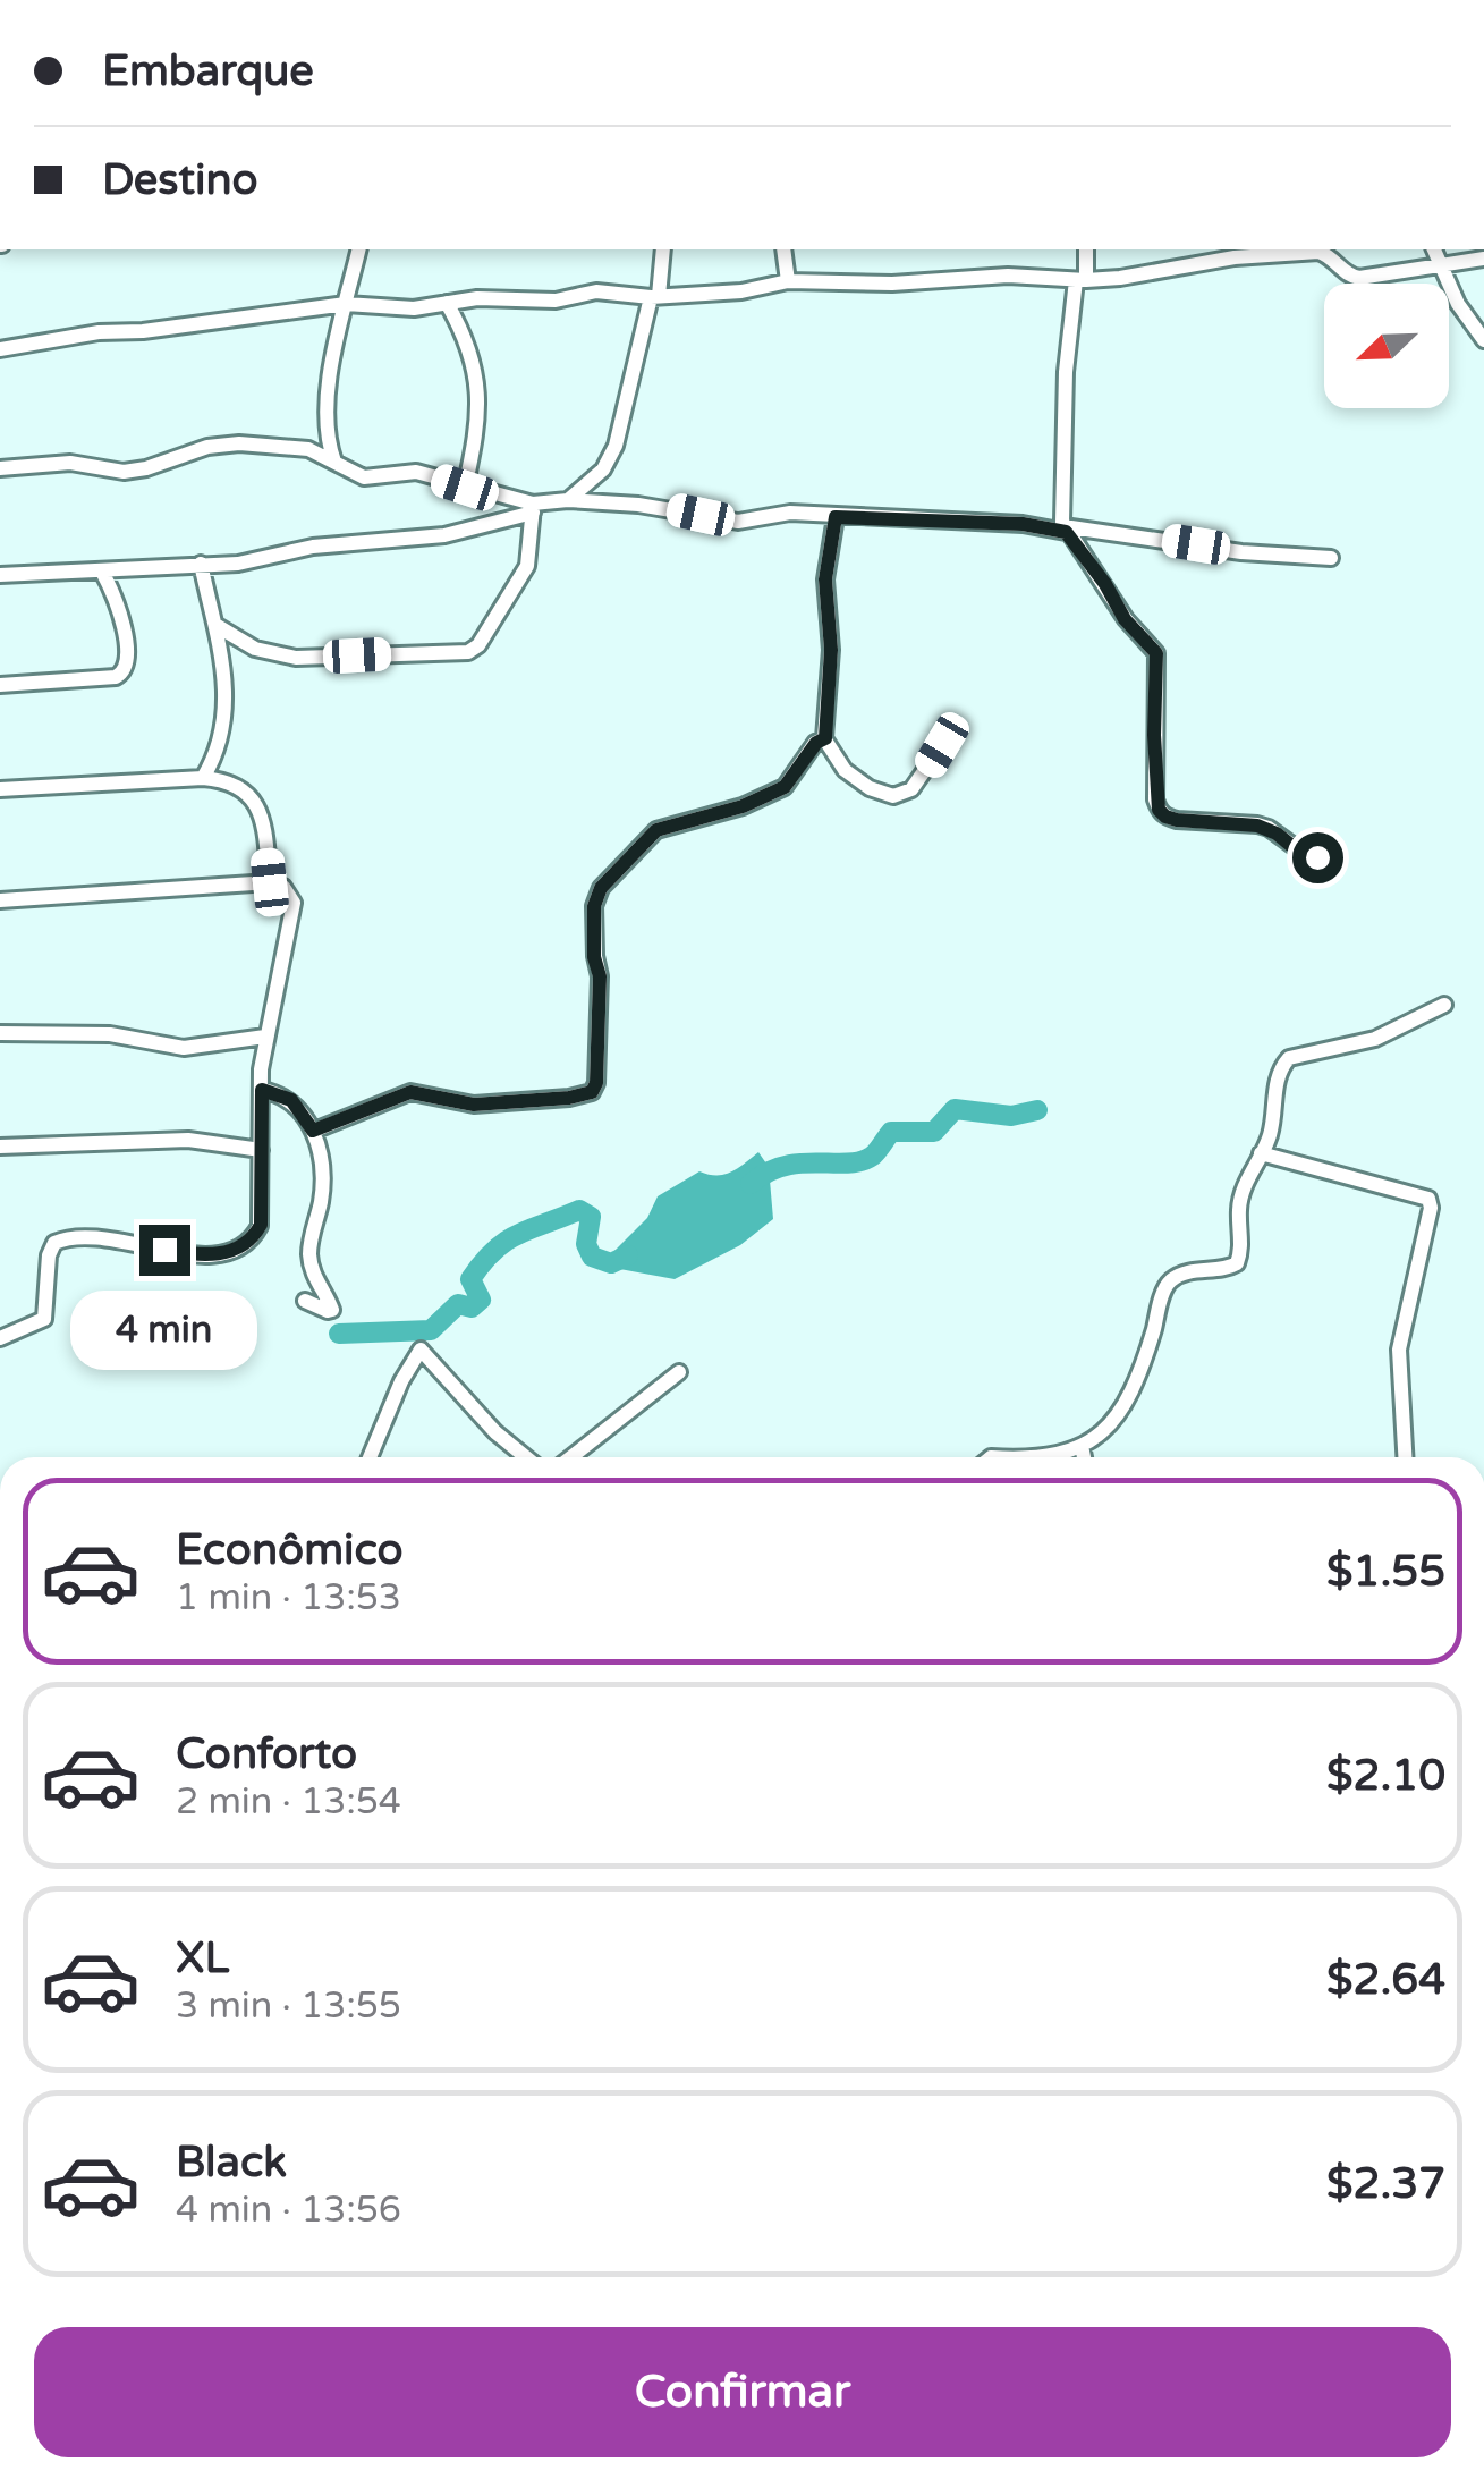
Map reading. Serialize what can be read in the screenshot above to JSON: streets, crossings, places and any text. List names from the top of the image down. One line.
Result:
{"north":"bottom left","page":{"banner":["Embarque","Destino"],"bubble":"4 min","list":[{"name":"Econômico","note":"1 min · 13:53","value":"$1.55"},{"name":"Conforto","note":"2 min · 13:54","value":"$2.10"},{"name":"XL","note":"3 min · 13:55","value":"$2.64"},{"name":"Black","note":"4 min · 13:56","value":"$2.37"}],"buttons":"Confirmar"}}
